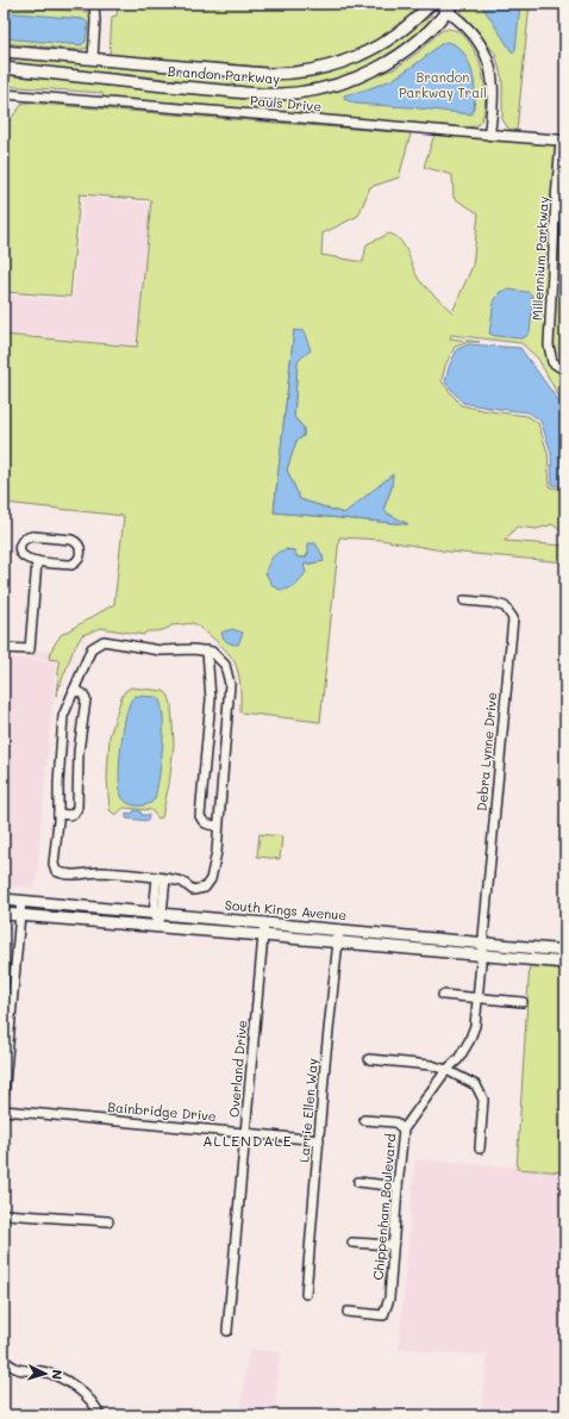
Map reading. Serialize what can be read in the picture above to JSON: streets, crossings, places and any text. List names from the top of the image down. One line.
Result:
{"streets":{"main road":["Brandon Parkway","South Kings Avenue"],"street":["Pauls Drive","Millennium Parkway","Debra Lynne Drive","Overland Drive","Larrie Ellen Way","Bainbridge Drive","Chippenham Boulevard"]},"crossings":[["Pauls Drive","Millennium Parkway"],["Debra Lynne Drive","South Kings Avenue"],["Debra Lynne Drive","Chippenham Boulevard"],["South Kings Avenue","Overland Drive"],["South Kings Avenue","Larrie Ellen Way"],["South Kings Avenue","Chippenham Boulevard"],["Overland Drive","Bainbridge Drive"],["Larrie Ellen Way","Bainbridge Drive"]],"districts":["ALLENDALE"],"parks":["Brandon Parkway Trail"],"north":"right"}
